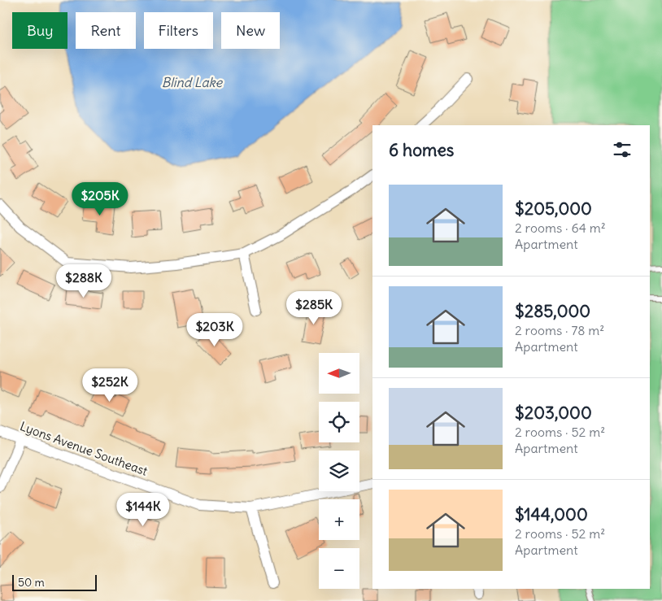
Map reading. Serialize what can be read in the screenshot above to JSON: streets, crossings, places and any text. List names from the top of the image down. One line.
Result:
{"streets":{"street":["Lyons Avenue Southeast"]},"water":["Blind Lake"],"scale_bar":"50 m","north":"left","page":{"chip":["Buy","Rent","Filters","New"],"heading":"6 homes","list":[{"name":"$205,000","note":"2 rooms · 64 m² · Apartment"},{"name":"$285,000","note":"2 rooms · 78 m² · Apartment"},{"name":"$203,000","note":"2 rooms · 52 m² · Apartment"},{"name":"$144,000","note":"2 rooms · 52 m² · Apartment"}],"price":["$205K","$288K","$285K","$203K","$252K","$144K"],"map_buttons":["+","−"],"scale":"50 m"}}
